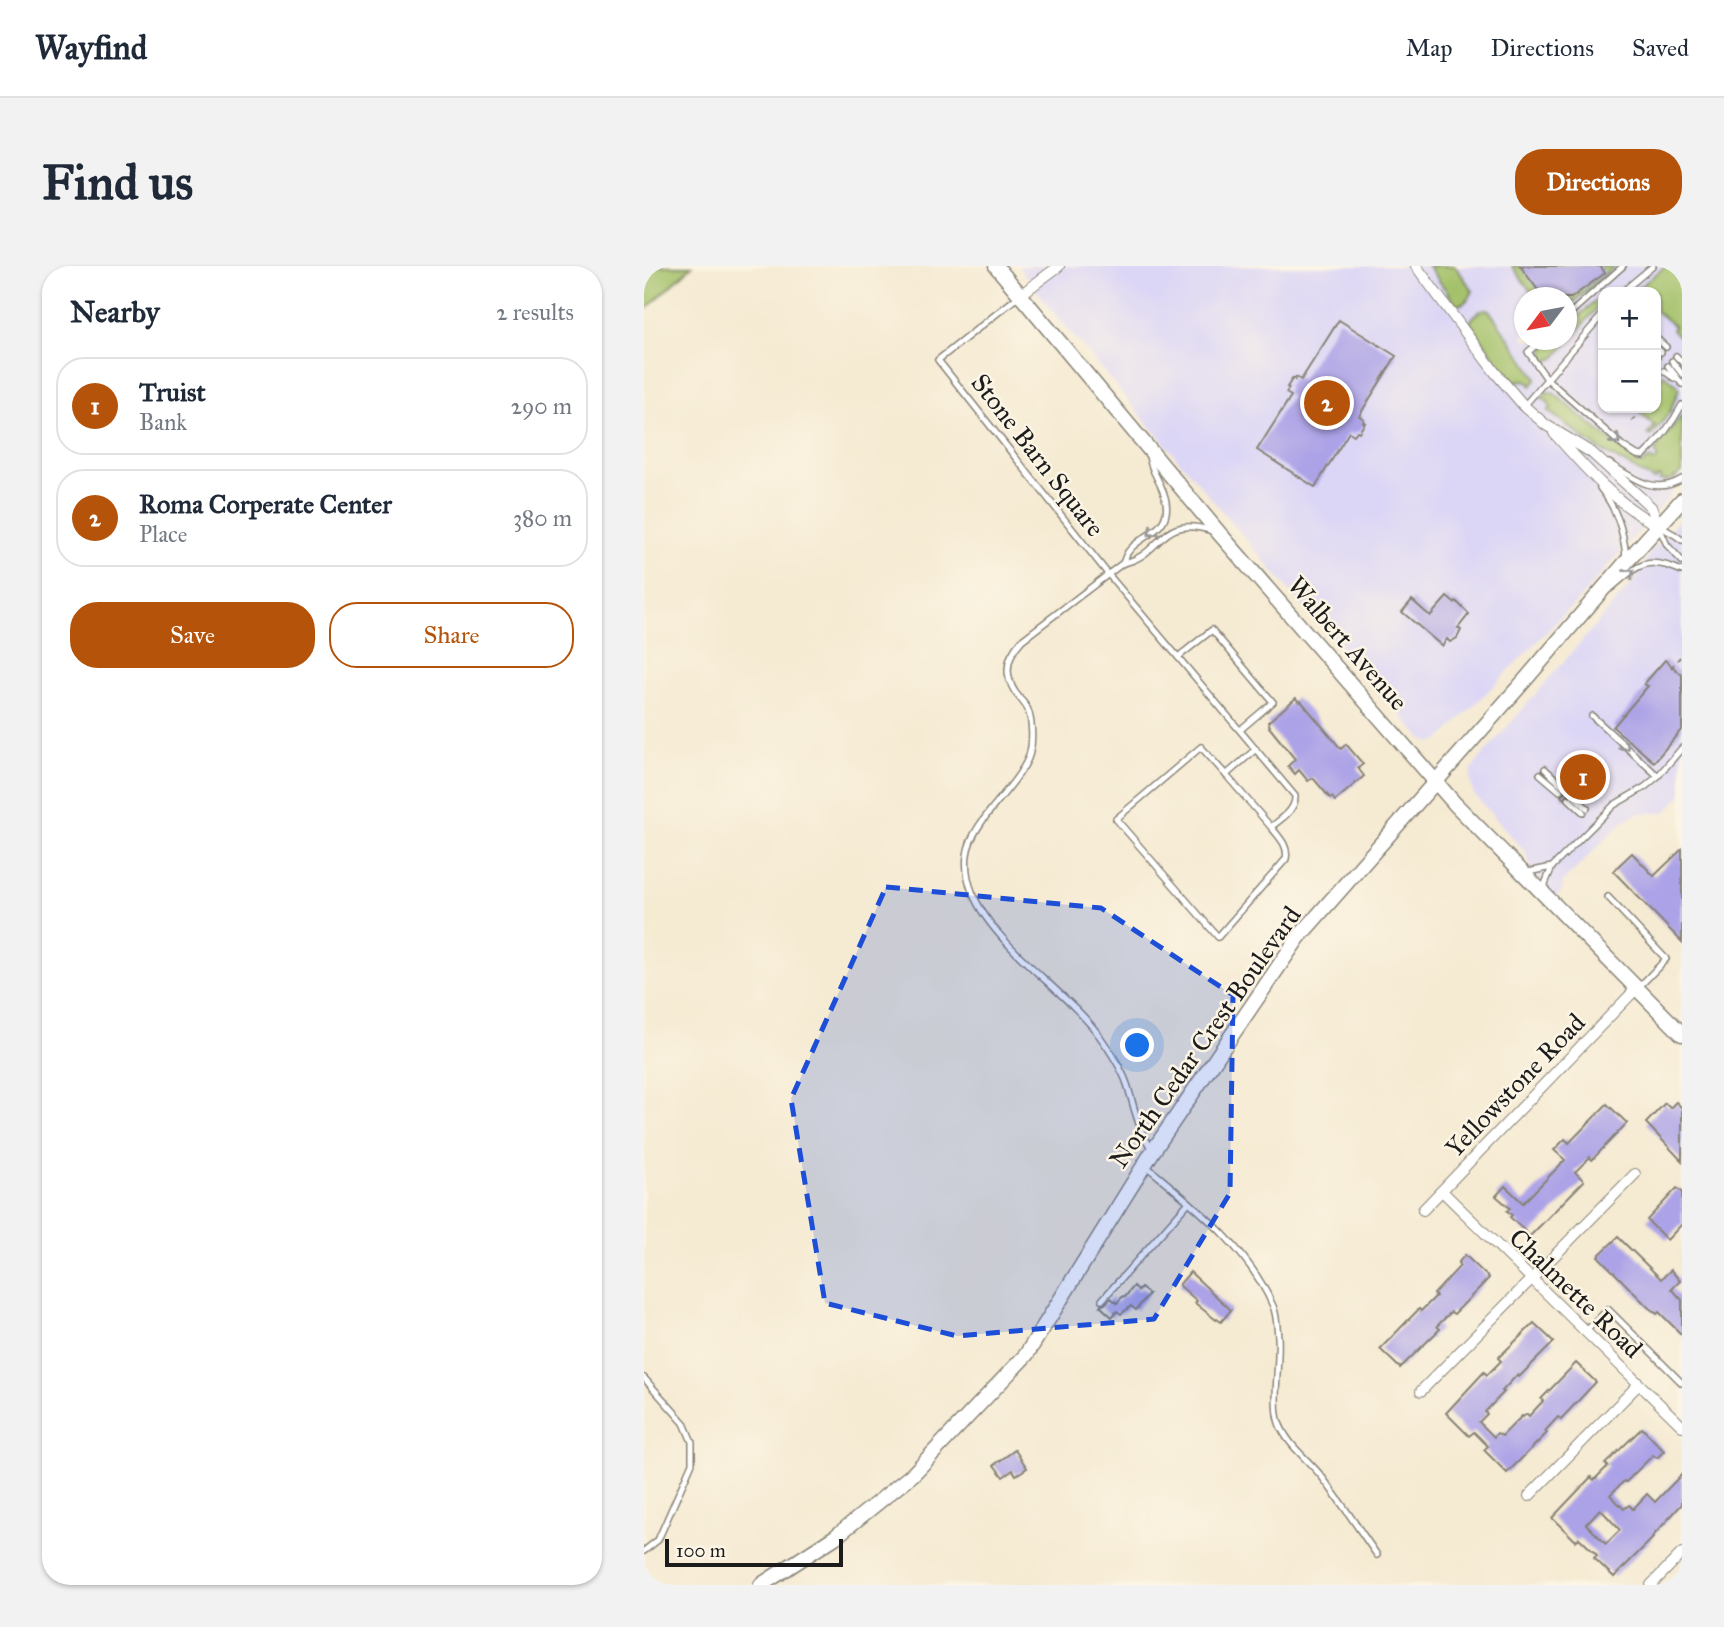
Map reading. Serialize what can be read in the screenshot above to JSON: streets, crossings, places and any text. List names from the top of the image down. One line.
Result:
{"streets":{"main road":["Walbert Avenue","North Cedar Crest Boulevard"],"street":["Yellowstone Road","Chalmette Road"],"lane":["Stone Barn Square"]},"crossings":[["Stone Barn Square","Walbert Avenue"],["Walbert Avenue","North Cedar Crest Boulevard"],["Walbert Avenue","Yellowstone Road"],["Yellowstone Road","Chalmette Road"]],"scale_bar":"100 m","north":"bottom left","page":{"header":"Wayfind","nav":["Map","Directions","Saved"],"buttons":["Directions",["Save","Share"]],"title":"Find us","heading":["Nearby","2 results"],"map_buttons":["+","−"],"list":[{"mark":"1","name":"Truist","note":"Bank","value":"290 m"},{"mark":"2","name":"Roma Corperate Center","note":"Place","value":"380 m"}],"pins":["2","1"],"scale":"100 m"}}
